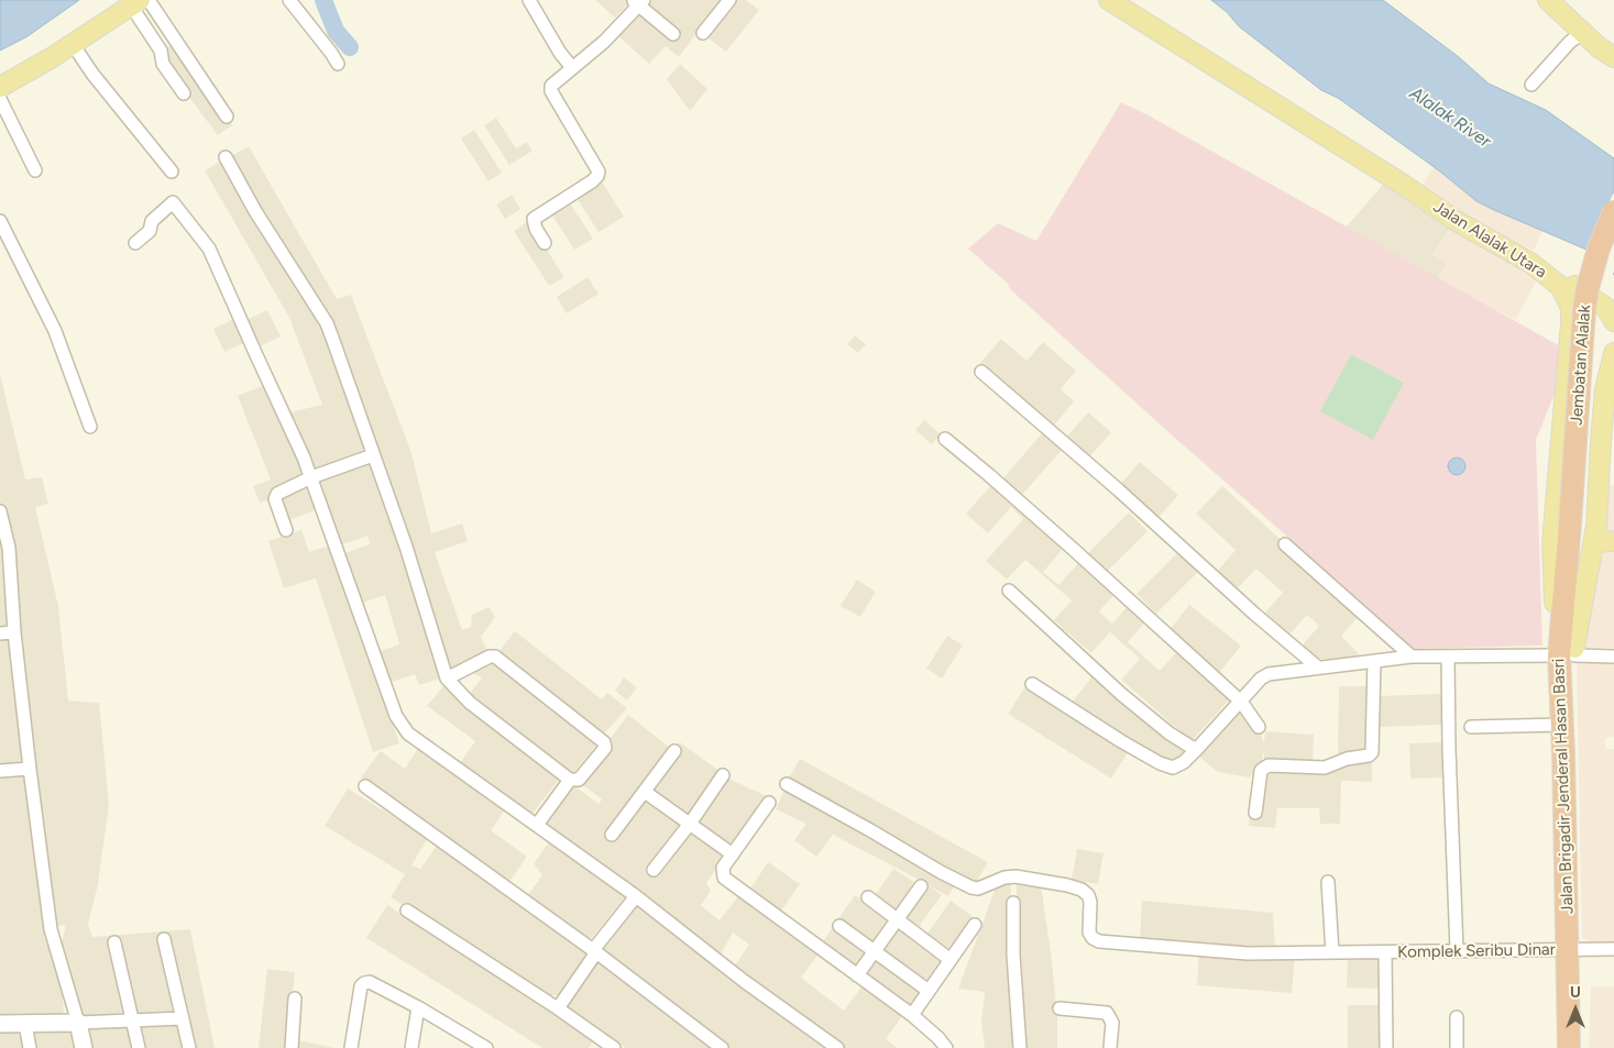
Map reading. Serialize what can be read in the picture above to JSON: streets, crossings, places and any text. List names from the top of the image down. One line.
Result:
{"streets":{"highway":["Jembatan Alalak","Jalan Brigadir Jenderal Hasan Basri"],"main road":["Jalan Alalak Utara"],"street":["Komplek Seribu Dinar"]},"crossings":[["Jembatan Alalak","Jalan Brigadir Jenderal Hasan Basri"],["Jalan Brigadir Jenderal Hasan Basri","Komplek Seribu Dinar"]],"water":["Alalak River"],"north":"top"}
